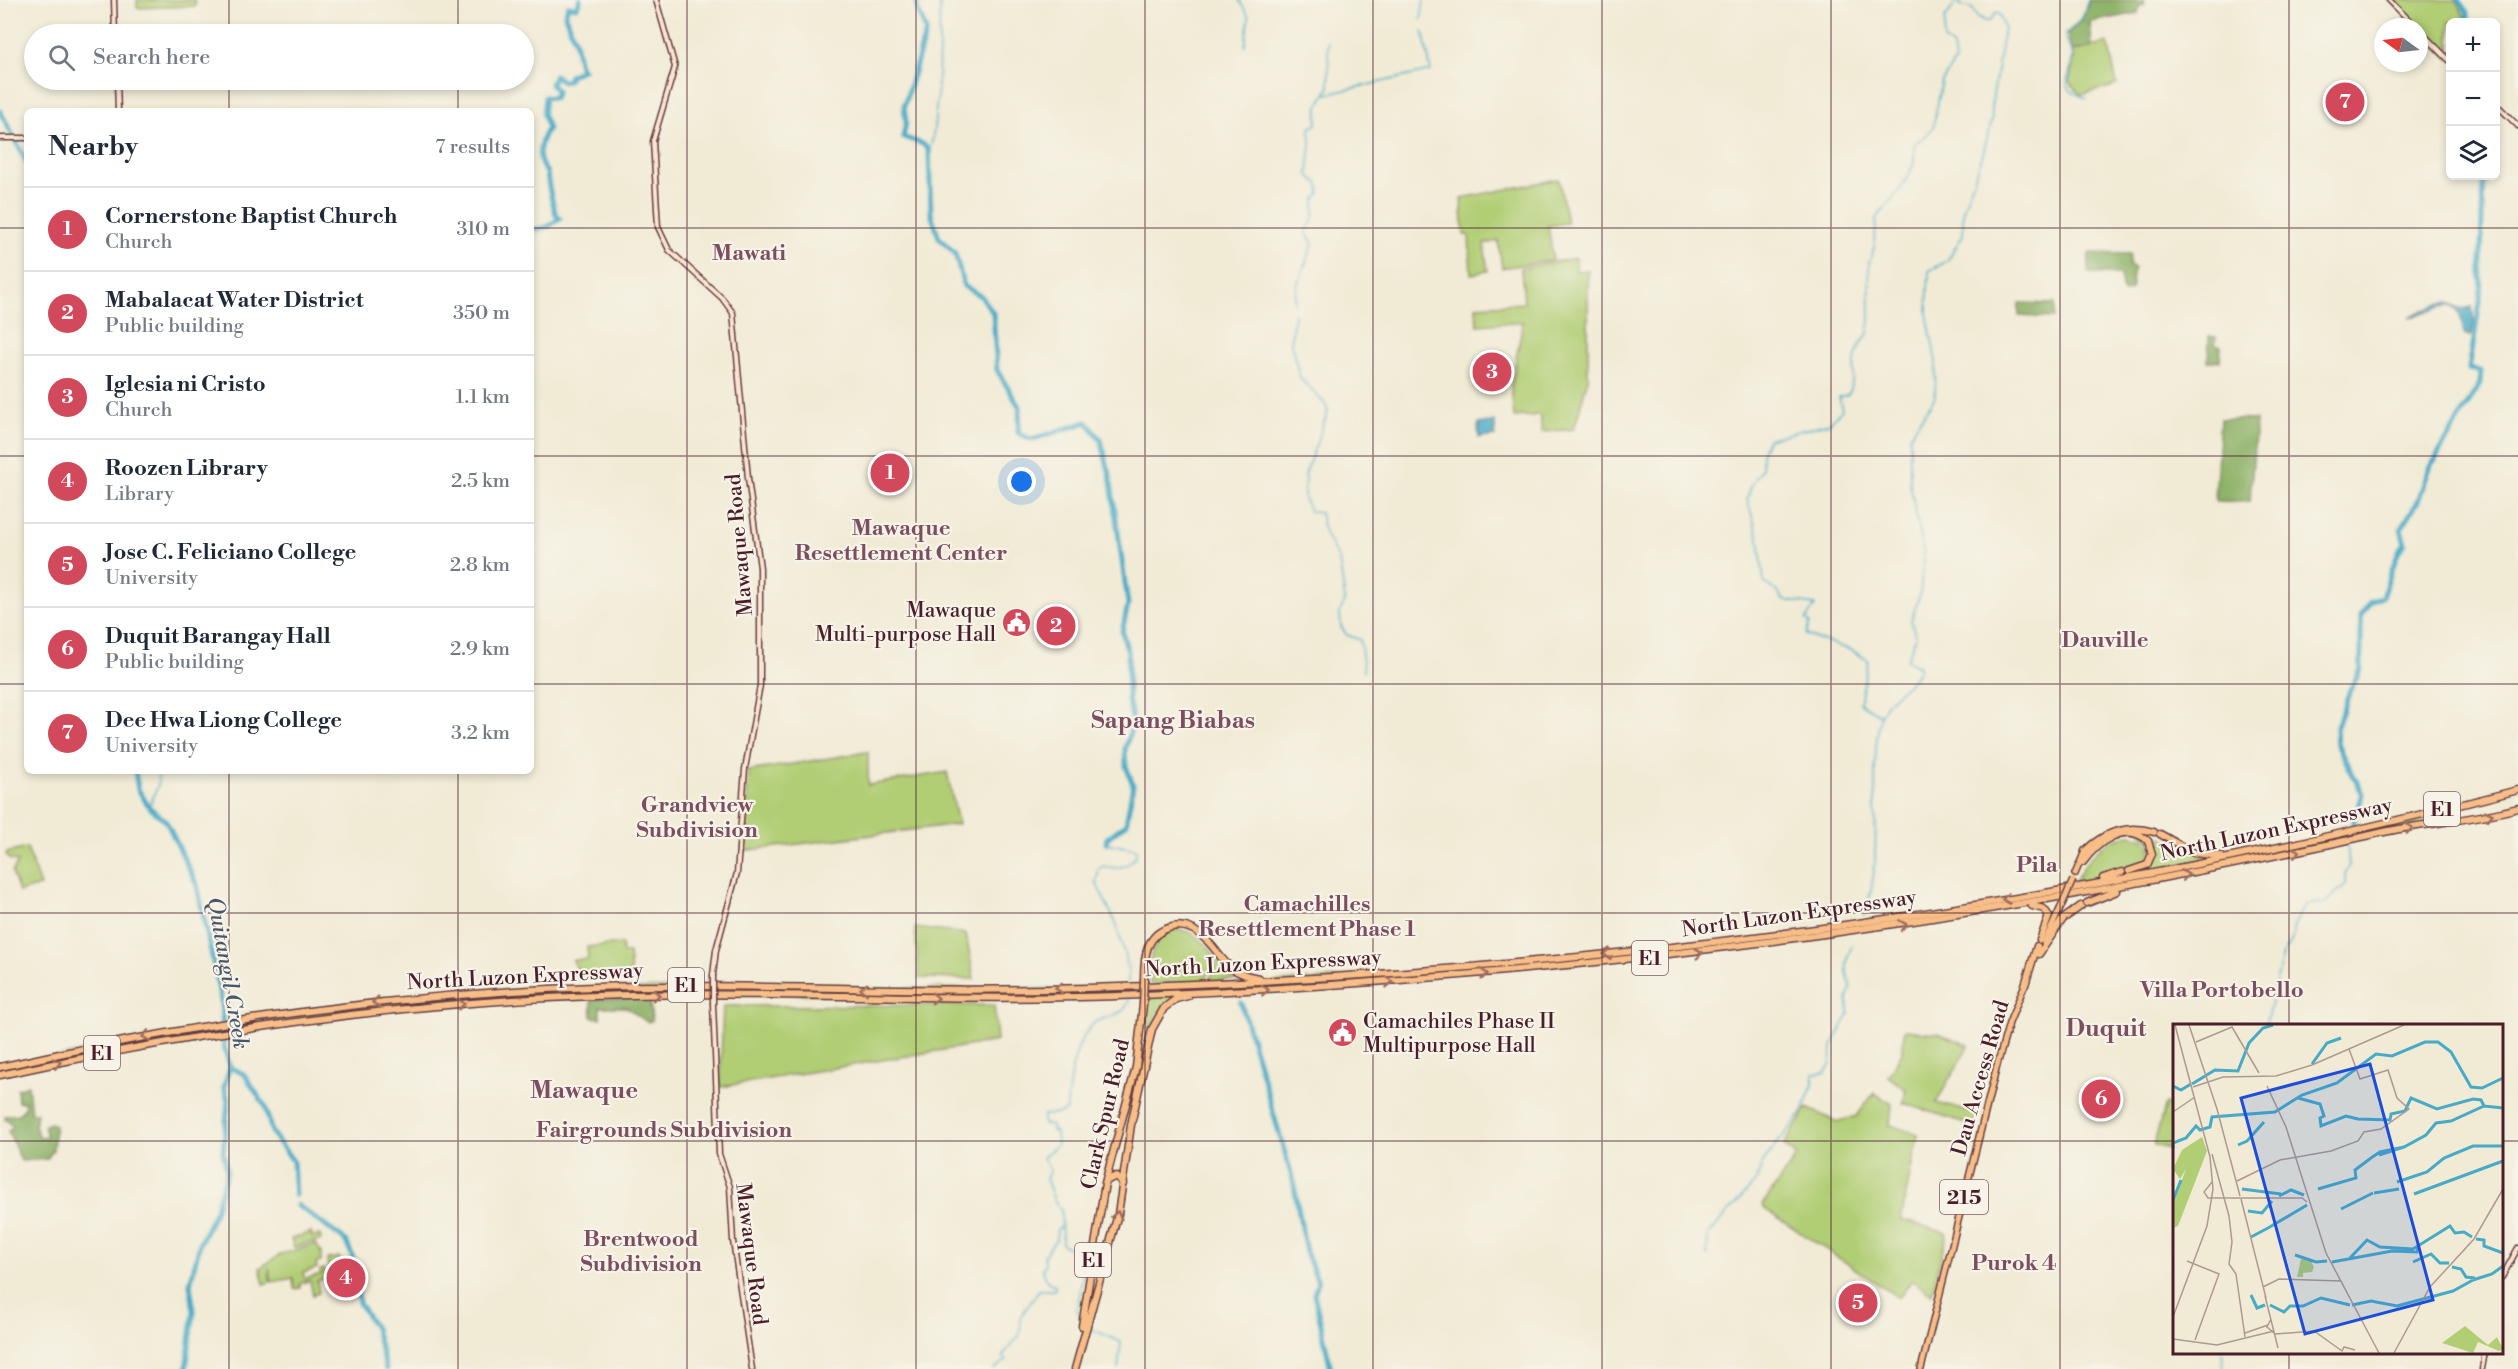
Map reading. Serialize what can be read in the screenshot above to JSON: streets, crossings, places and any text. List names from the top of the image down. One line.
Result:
{"streets":{"highway":["E1","North Luzon Expressway","Clark Spur Road"],"main road":["Mawaque Road","Dau Access Road","215"]},"crossings":[["North Luzon Expressway","Clark Spur Road"]],"districts":["Mawati","Mawaque Resettlement Center","Dauville","Sapang Biabas","Grandview Subdivision","Pila","Camachilles Resettlement Phase 1","Villa Portobello","Duquit","Mawaque","Fairgrounds Subdivision","Brentwood Subdivision","Purok 4"],"water":["Quitangil Creek"],"places":{"public building":["Mawaque Multi-purpose Hall","Camachiles Phase II Multipurpose Hall"]},"north":"left","page":{"map_buttons":["+","−"],"search":"Search here","pins":["7","3","1","2","6","4","5"],"heading":["Nearby","7 results"],"list":[{"mark":"1","name":"Cornerstone Baptist Church","note":"Church","value":"310 m"},{"mark":"2","name":"Mabalacat Water District","note":"Public building","value":"350 m"},{"mark":"3","name":"Iglesia ni Cristo","note":"Church","value":"1.1 km"},{"mark":"4","name":"Roozen Library","note":"Library","value":"2.5 km"},{"mark":"5","name":"Jose C. Feliciano College","note":"University","value":"2.8 km"},{"mark":"6","name":"Duquit Barangay Hall","note":"Public building","value":"2.9 km"},{"mark":"7","name":"Dee Hwa Liong College","note":"University","value":"3.2 km"}]}}
